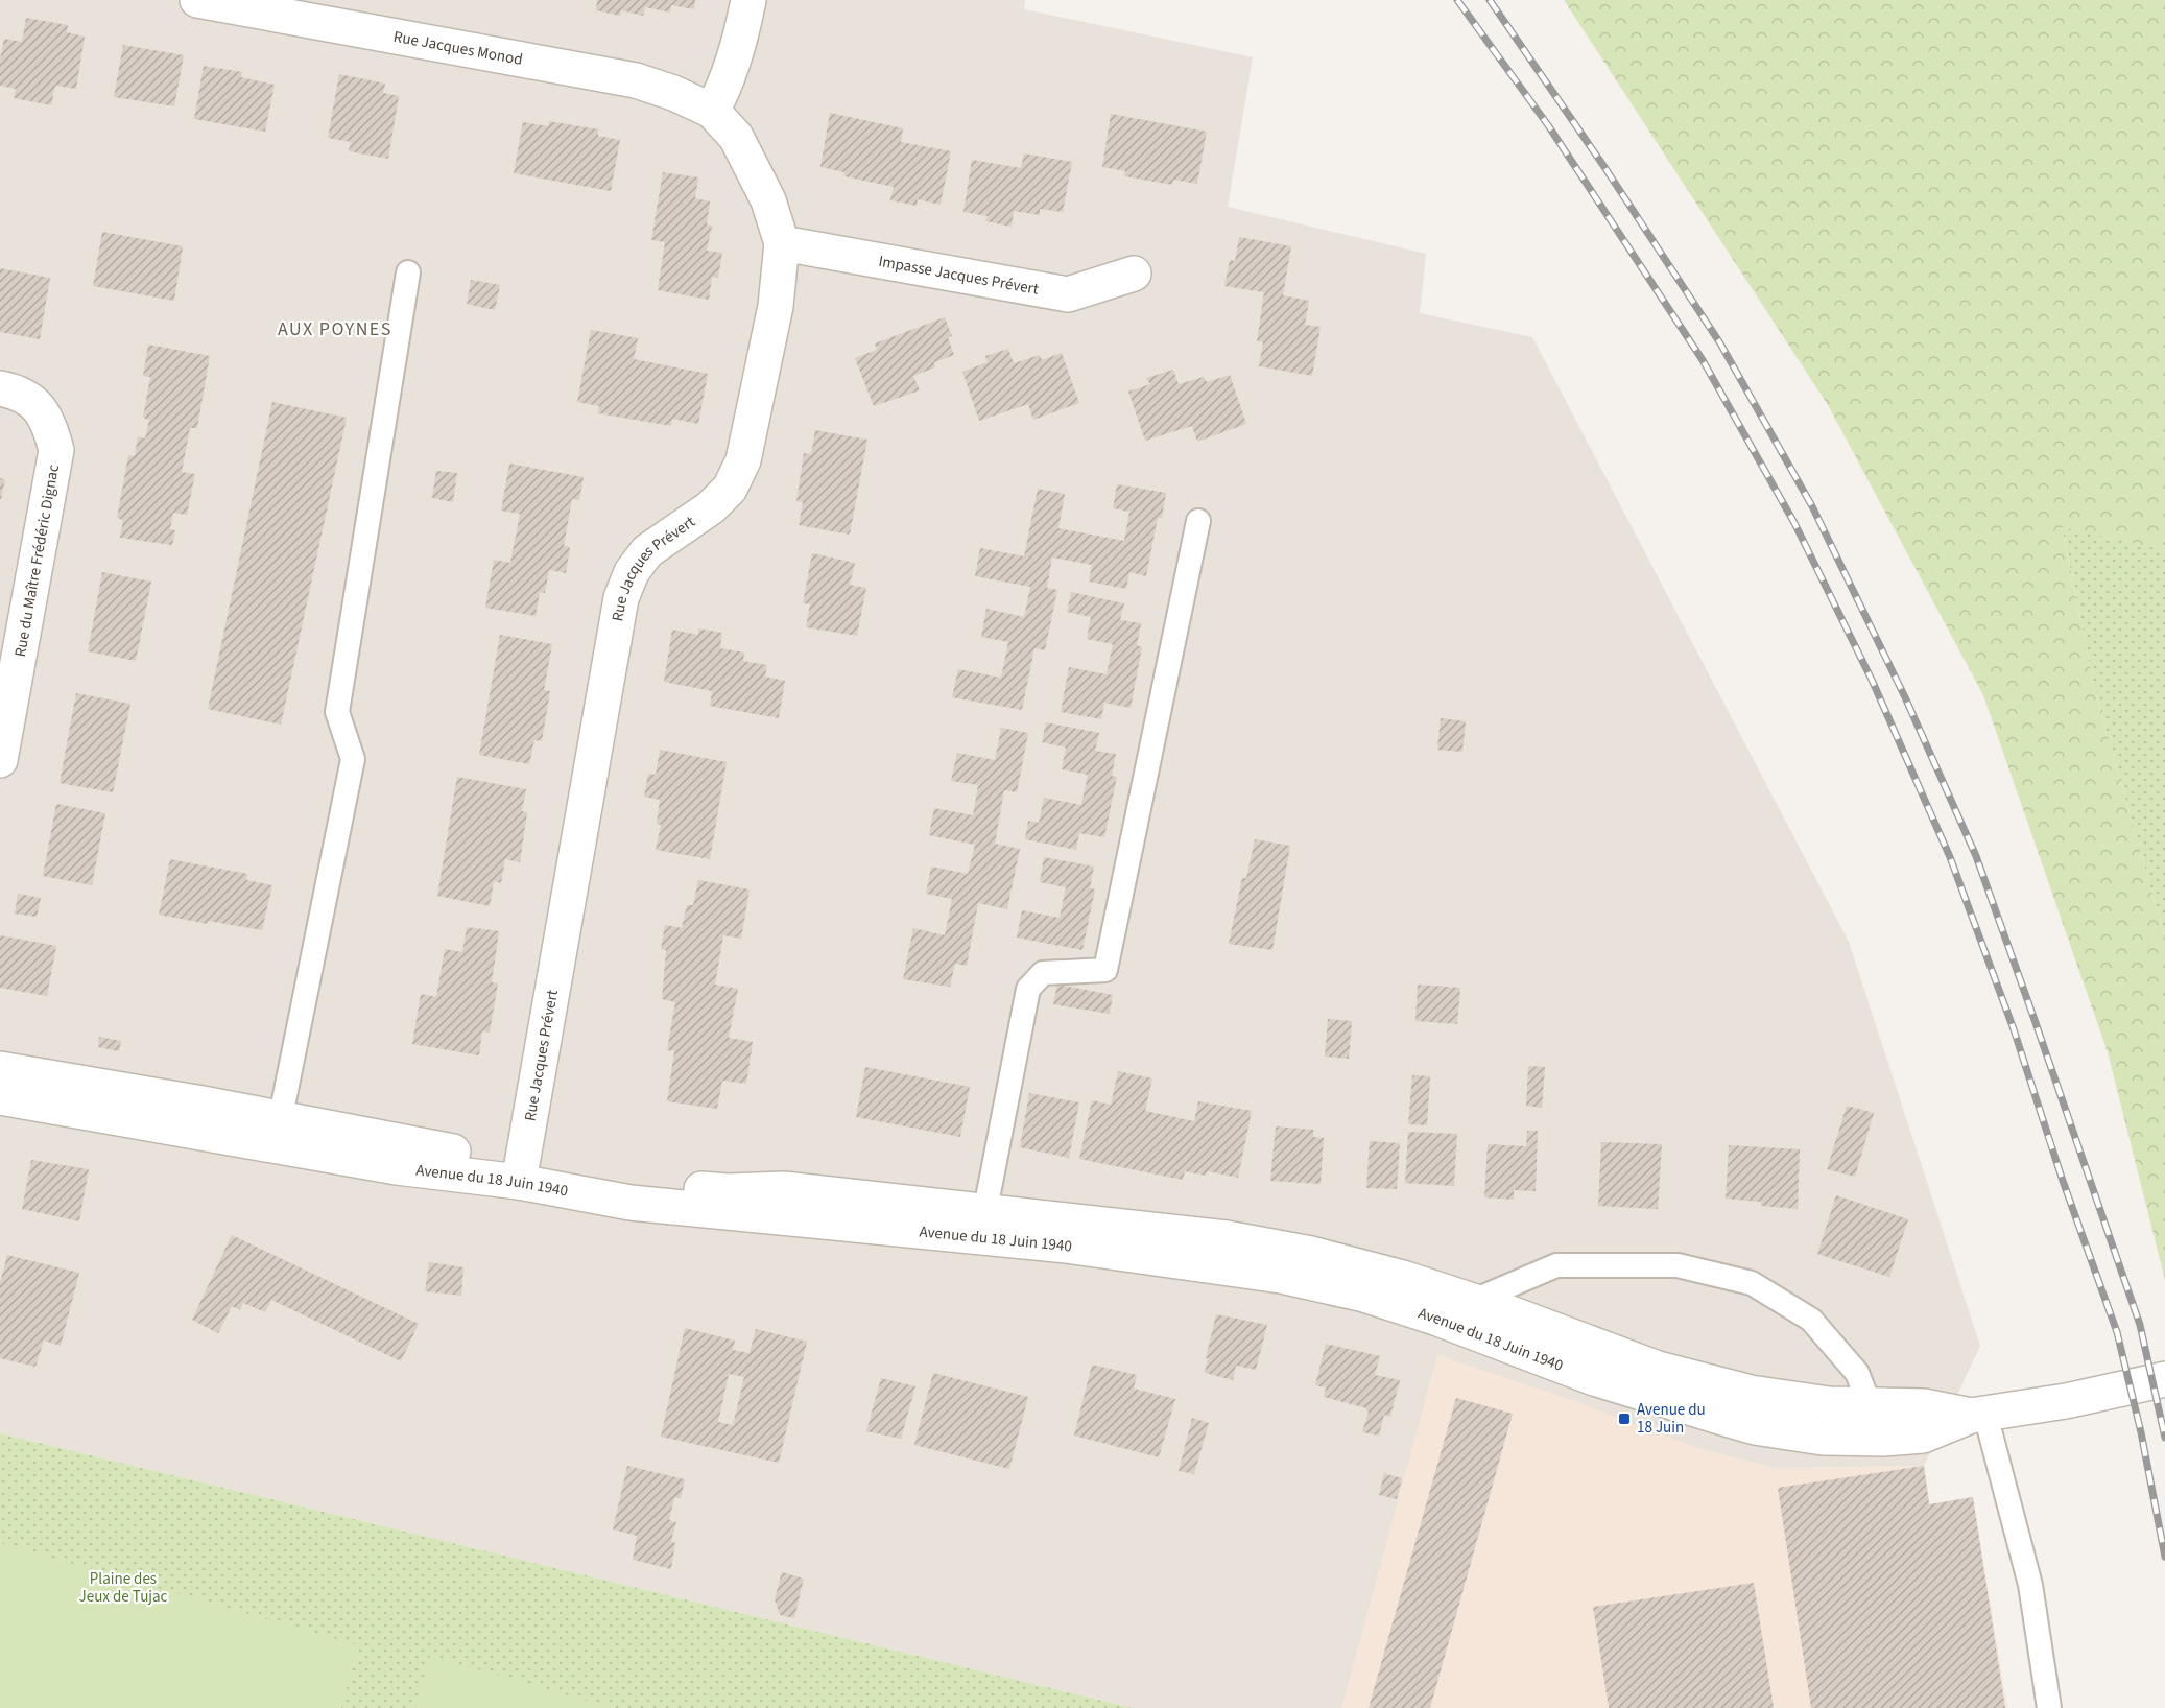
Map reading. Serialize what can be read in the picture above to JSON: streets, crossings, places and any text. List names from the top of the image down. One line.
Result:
{"streets":{"street":["Rue Jacques Monod","Impasse Jacques Prévert","Rue du Maître Frédéric Dignac","Rue Jacques Prévert","Avenue du 18 Juin 1940"]},"crossings":[["Rue Jacques Monod","Rue Jacques Prévert"],["Impasse Jacques Prévert","Rue Jacques Prévert"],["Rue Jacques Prévert","Avenue du 18 Juin 1940"]],"districts":["AUX POYNES"],"parks":["Plaine des Jeux de Tujac"],"places":{"transit":["Avenue du 18 Juin"]}}
